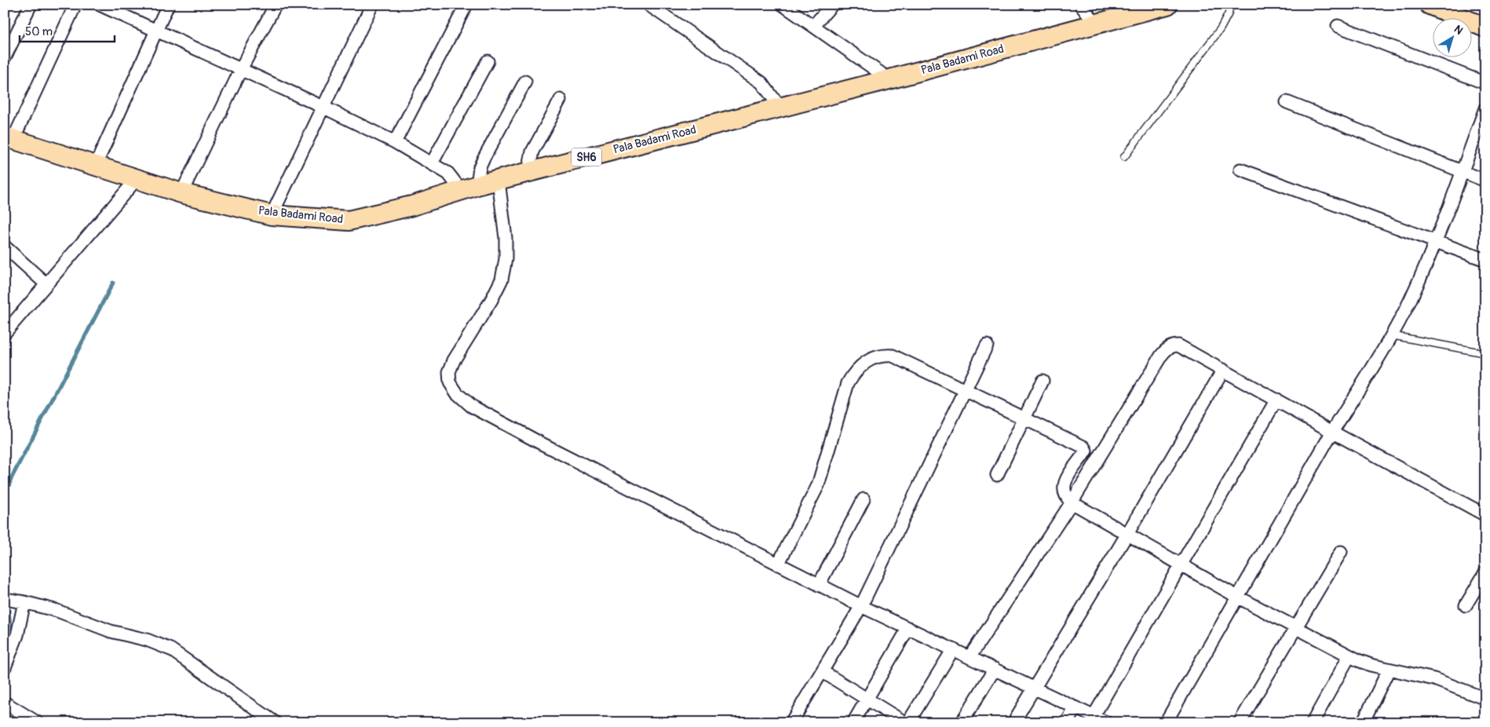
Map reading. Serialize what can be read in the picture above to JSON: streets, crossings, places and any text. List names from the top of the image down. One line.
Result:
{"streets":{"main road":["Pala Badami Road","SH6"]},"scale_bar":"50 m","north":"top right"}
